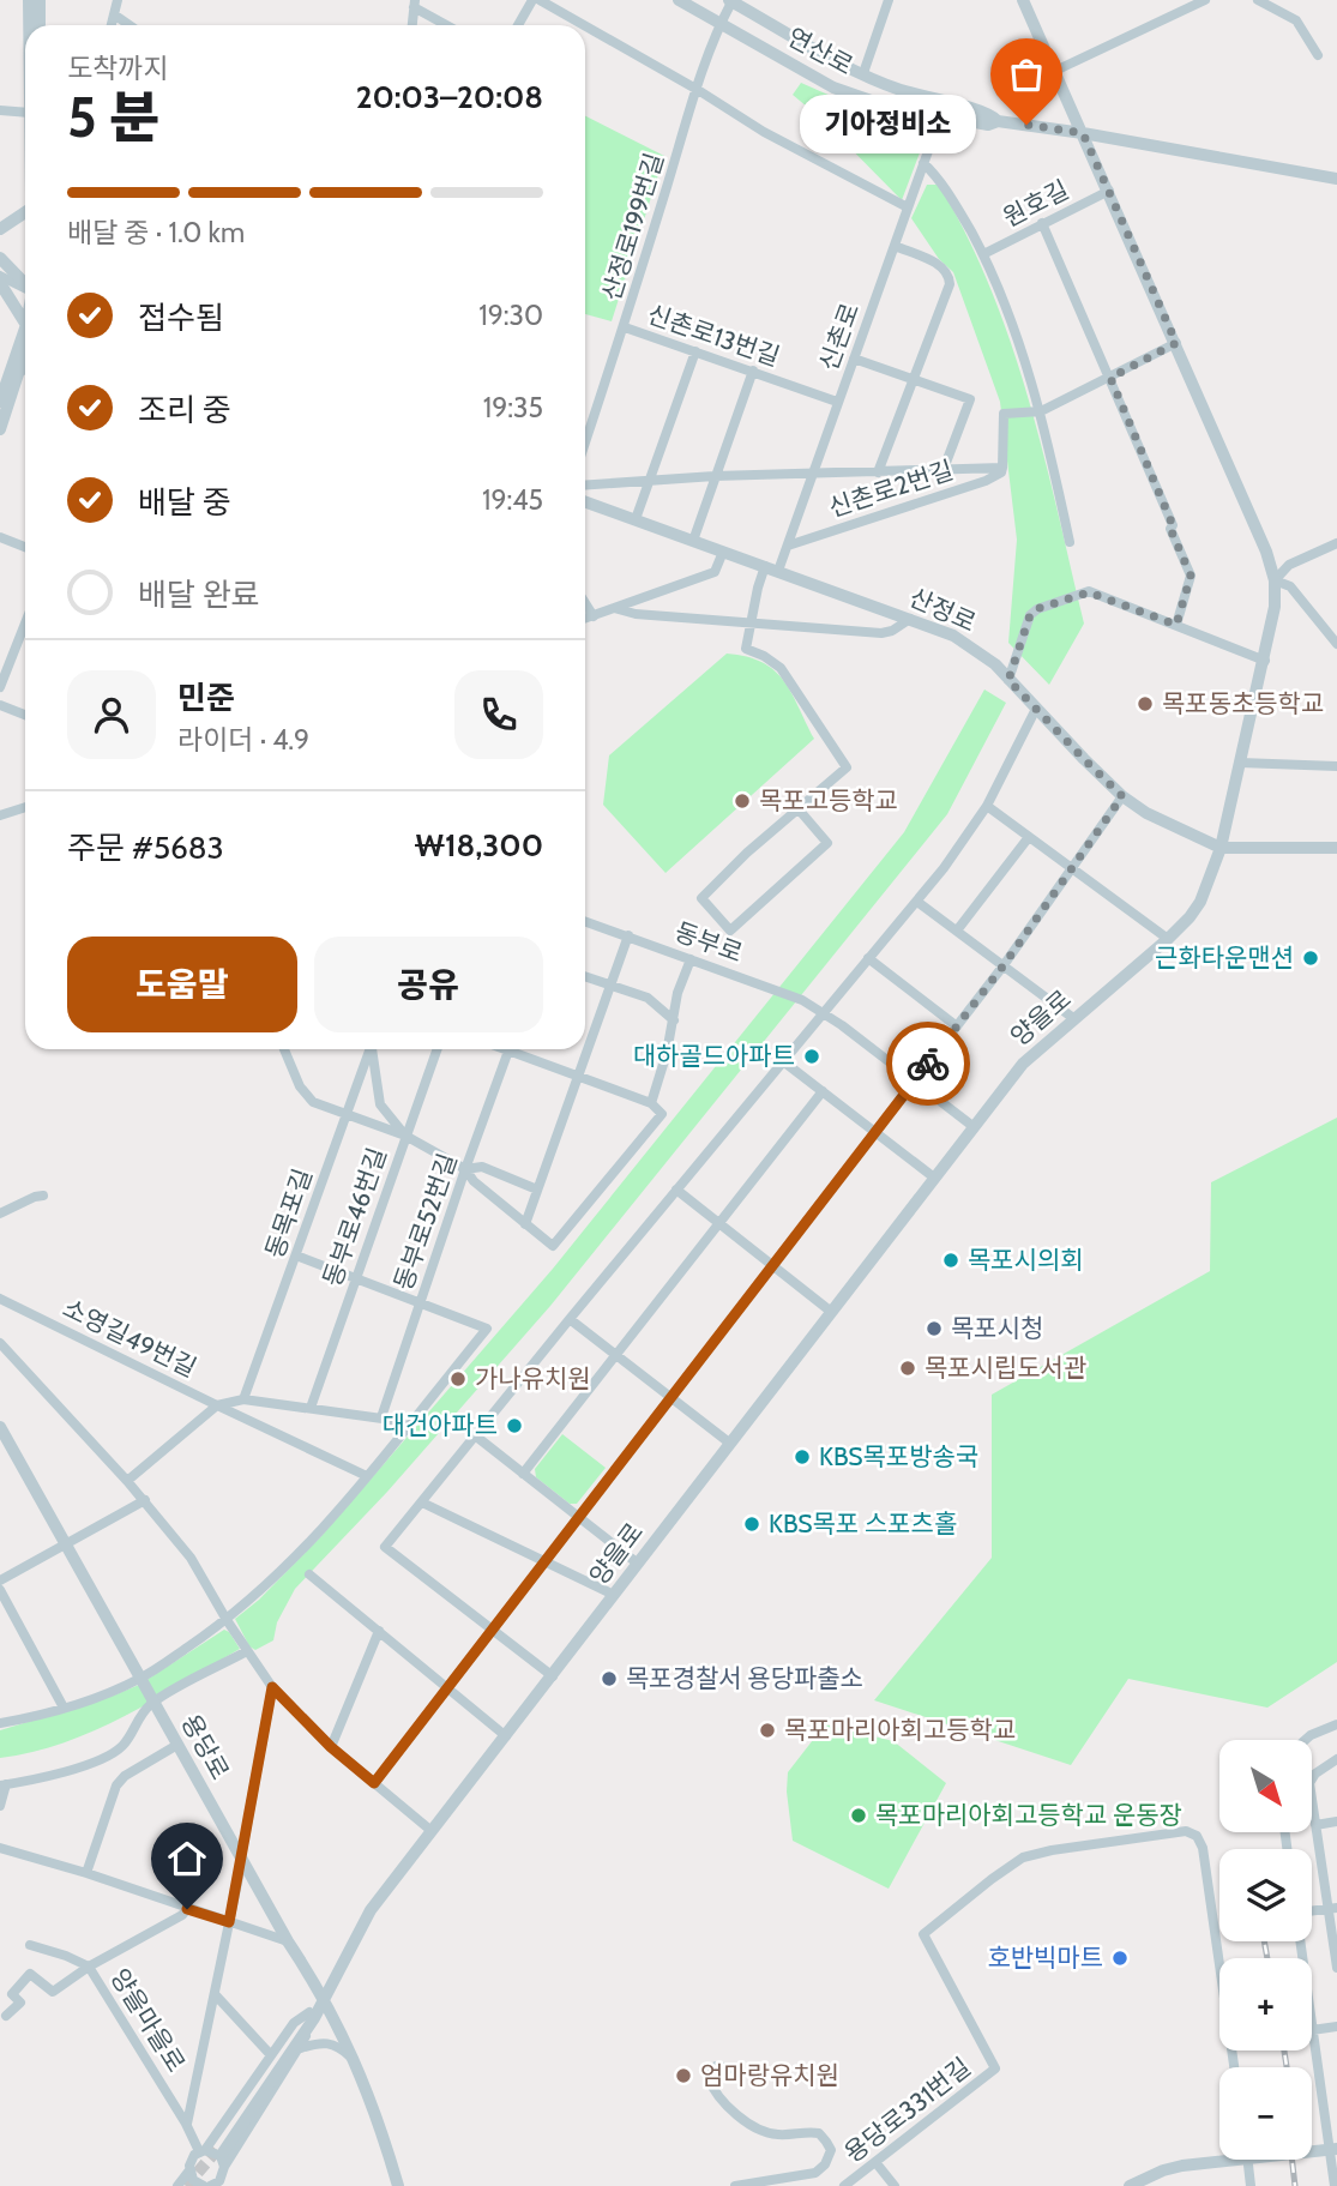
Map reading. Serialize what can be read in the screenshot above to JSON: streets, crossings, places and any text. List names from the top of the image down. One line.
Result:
{"streets":{"street":["연산로","원호길","산정로199번길","신촌로13번길","신촌로","신촌로2번길","산정로","동부로","양을로","동목포길","동부로46번길","동부로52번길","소영길49번길","용당로","양을마을로","용당로331번길"]},"crossings":[["연산로","산정로199번길"],["연산로","신촌로"],["연산로","양을로"],["원호길","양을로"],["산정로199번길","신촌로13번길"],["신촌로13번길","신촌로"],["신촌로","신촌로2번길"],["신촌로","산정로"],["산정로","양을로"],["동부로","양을로"],["양을로","용당로"],["양을로","양을마을로"],["동목포길","소영길49번길"],["동부로46번길","소영길49번길"],["동부로52번길","소영길49번길"]],"places":["기아정비소","목포동초등학교","목포고등학교","근화타운맨션","대하골드아파트","목포시의회","목포시청","목포시립도서관","가나유치원","대건아파트","KBS목포방송국","KBS목포 스포츠홀","목포경찰서 용당파출소","목포마리아회고등학교","목포마리아회고등학교 운동장","호반빅마트","엄마랑유치원"],"north":"bottom right","page":{"heading":["5 분","도착까지","20:03–20:08"],"panel":["민준","라이더 · 4.9","주문 #5683","₩18,300"],"bubble":"기아정비소","bar":"배달 중 · 1.0 km","list":[["접수됨","19:30"],["조리 중","19:35"],["배달 중","19:45"],"배달 완료"],"buttons":["도움말","공유"],"map_buttons":["+","−"]}}
